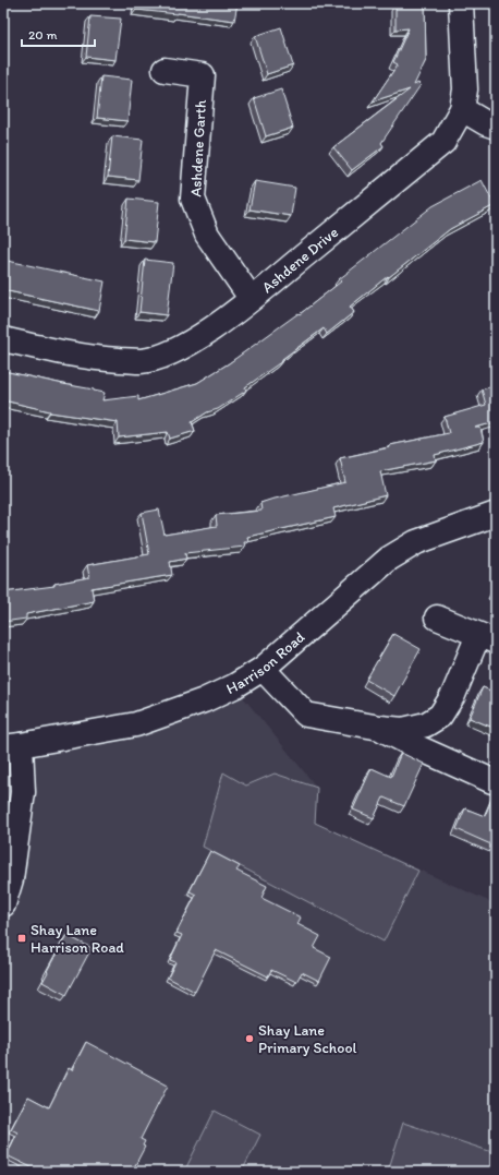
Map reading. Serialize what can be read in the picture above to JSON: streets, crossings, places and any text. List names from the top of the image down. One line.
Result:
{"streets":{"street":["Ashdene Garth","Ashdene Drive","Harrison Road"]},"crossings":[["Ashdene Garth","Ashdene Drive"]],"places":{"transit":["Shay Lane Harrison Road"],"other":["Shay Lane Primary School"]},"scale_bar":"20 m"}
